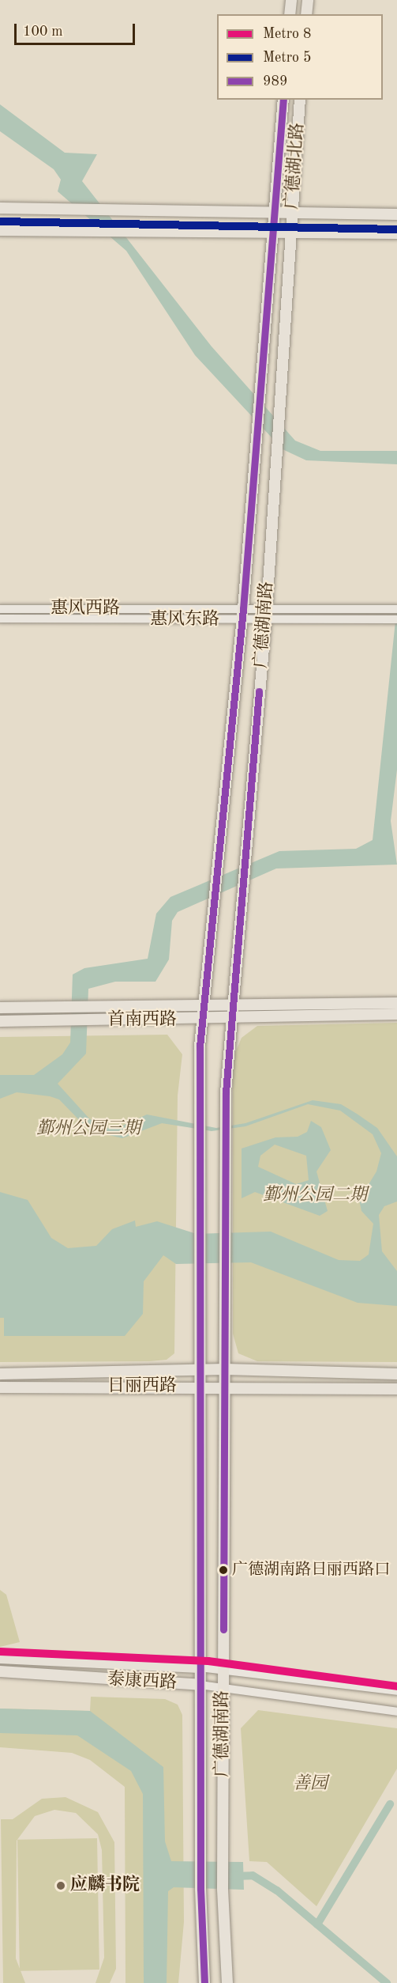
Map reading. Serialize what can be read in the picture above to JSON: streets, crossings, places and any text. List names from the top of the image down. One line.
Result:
{"streets":{"main road":["广德湖北路","广德湖南路","首南西路","日丽西路","泰康西路"],"street":["惠风西路","惠风东路"]},"crossings":[["广德湖北路","广德湖南路"],["惠风西路","广德湖南路"],["惠风东路","广德湖南路"],["广德湖南路","首南西路"],["广德湖南路","日丽西路"],["广德湖南路","泰康西路"]],"parks":["鄞州公园三期","鄞州公园二期","善园"],"places":["广德湖南路日丽西路口","应麟书院"],"lines":["transit line 989","metro line 5","metro line 8"],"legend":["Metro 8","Metro 5","989"],"scale_bar":"100 m"}
